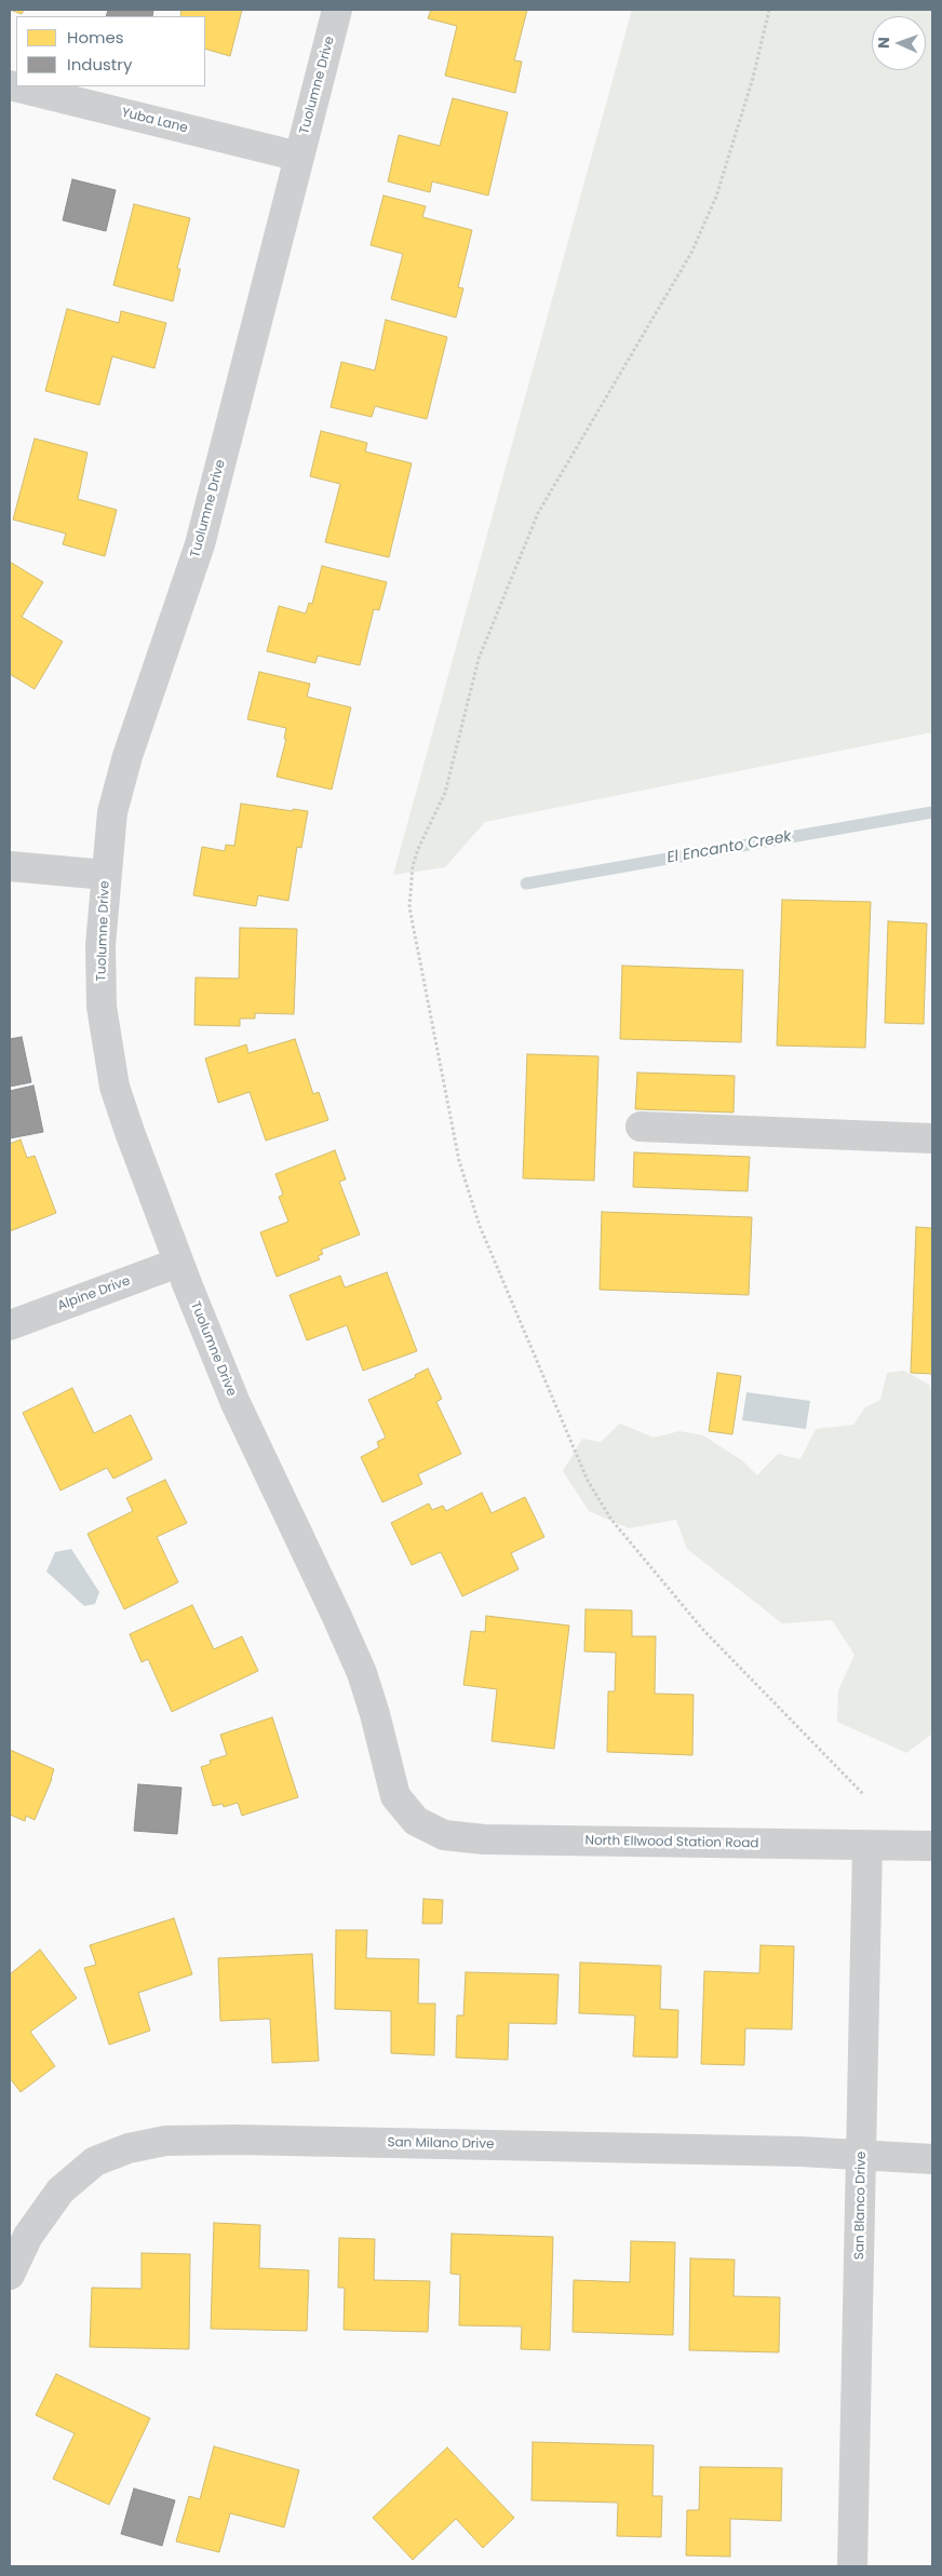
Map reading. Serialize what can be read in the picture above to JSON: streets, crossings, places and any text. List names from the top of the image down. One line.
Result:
{"streets":{"street":["Tuolumne Drive","Yuba Lane","Alpine Drive","North Ellwood Station Road","San Milano Drive","San Blanco Drive"]},"crossings":[["Tuolumne Drive","Yuba Lane"],["Tuolumne Drive","Alpine Drive"],["Tuolumne Drive","North Ellwood Station Road"],["North Ellwood Station Road","San Blanco Drive"],["San Milano Drive","San Blanco Drive"]],"water":["El Encanto Creek"],"legend":["Homes","Industry"],"north":"left"}
